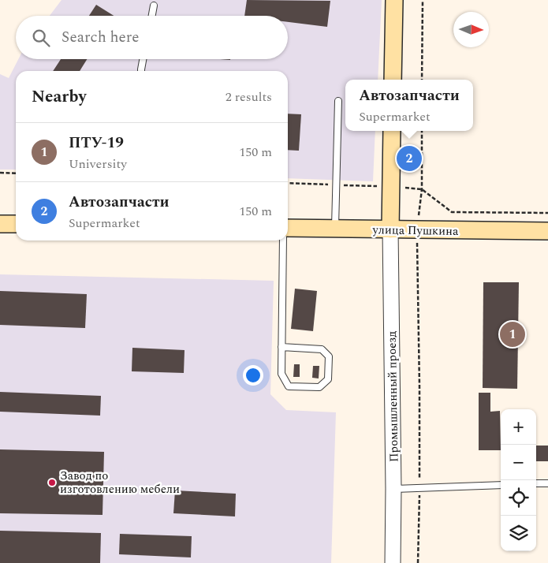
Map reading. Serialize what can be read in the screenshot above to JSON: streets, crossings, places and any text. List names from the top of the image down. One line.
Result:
{"streets":{"main road":["улица Пушкина"],"street":["Промышленный проезд"]},"crossings":[["улица Пушкина","Промышленный проезд"]],"places":["Завод по изготовлению мебели"],"north":"right","page":{"search":"Search here","heading":["Nearby","2 results"],"popup":["Автозапчасти","Supermarket"],"list":[{"mark":"1","name":"ПТУ-19","note":"University","value":"150 m"},{"mark":"2","name":"Автозапчасти","note":"Supermarket","value":"150 m"}],"pins":["2","1"],"map_buttons":["+","−"]}}
